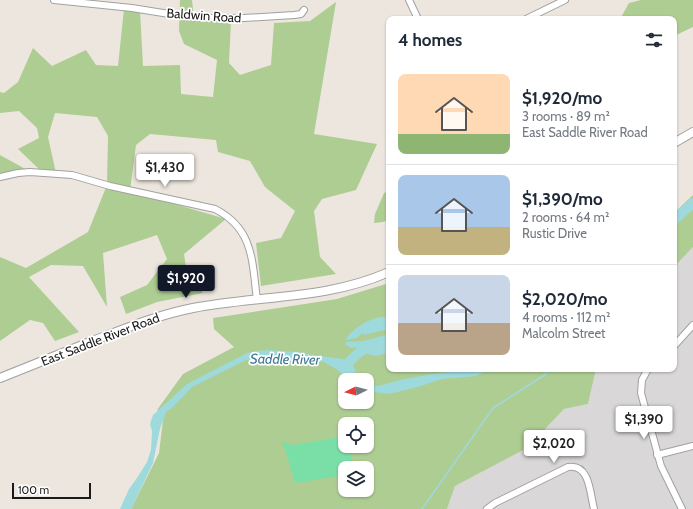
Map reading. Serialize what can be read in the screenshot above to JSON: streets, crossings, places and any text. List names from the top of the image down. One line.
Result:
{"streets":{"street":["Baldwin Road","East Saddle River Road"]},"water":["Saddle River"],"scale_bar":"100 m","north":"left","page":{"heading":"4 homes","list":[{"name":"$1,920/mo","note":"3 rooms · 89 m² · East Saddle River Road"},{"name":"$1,390/mo","note":"2 rooms · 64 m² · Rustic Drive"},{"name":"$2,020/mo","note":"4 rooms · 112 m² · Malcolm Street"}],"price":["$1,430","$1,920","$1,390","$2,020"],"scale":"100 m"}}
